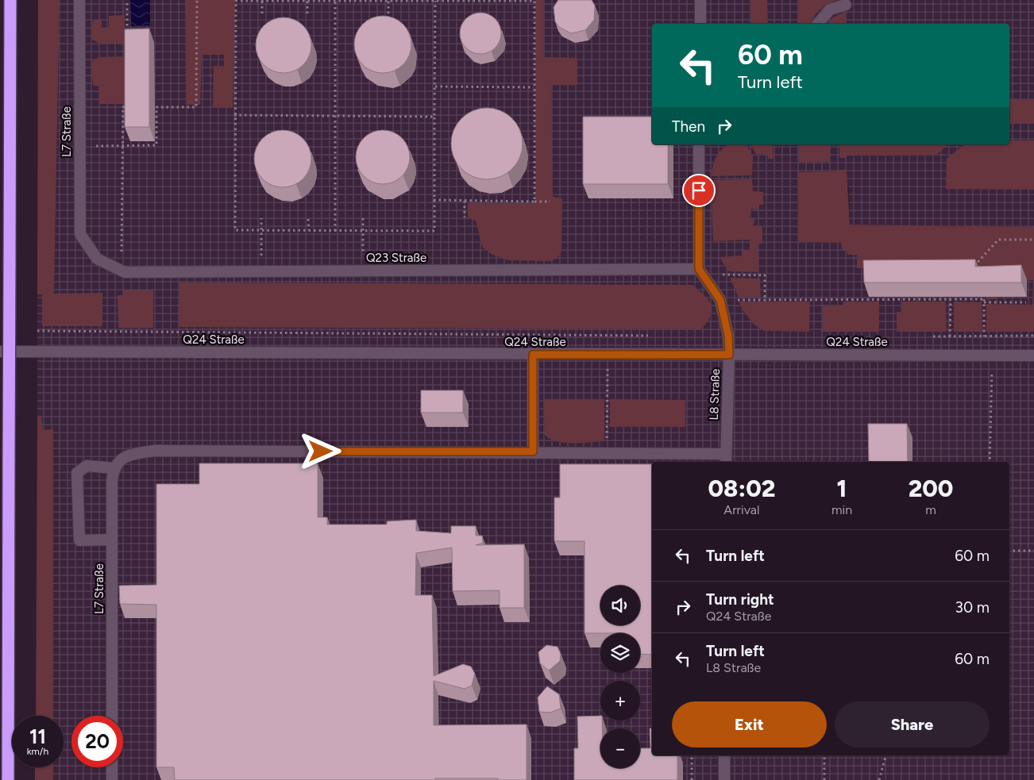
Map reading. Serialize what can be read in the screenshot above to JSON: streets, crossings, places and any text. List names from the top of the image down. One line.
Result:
{"streets":{"lane":["L7 Straße","Q23 Straße","Q24 Straße","L8 Straße"]},"crossings":[["L7 Straße","Q23 Straße"],["Q23 Straße","L8 Straße"],["Q24 Straße","L8 Straße"]],"page":{"turn":["60 m","Turn left"],"then":"Then","eta":["08:02","Arrival","1","min","200","m"],"list":[{"name":"Turn left","value":"60 m"},{"name":"Turn right","note":"Q24 Straße","value":"30 m"},{"name":"Turn left","note":"L8 Straße","value":"60 m"}],"map_buttons":["+","−"],"buttons":["Exit","Share"],"speed":"11 km/h","limit":"20"}}
